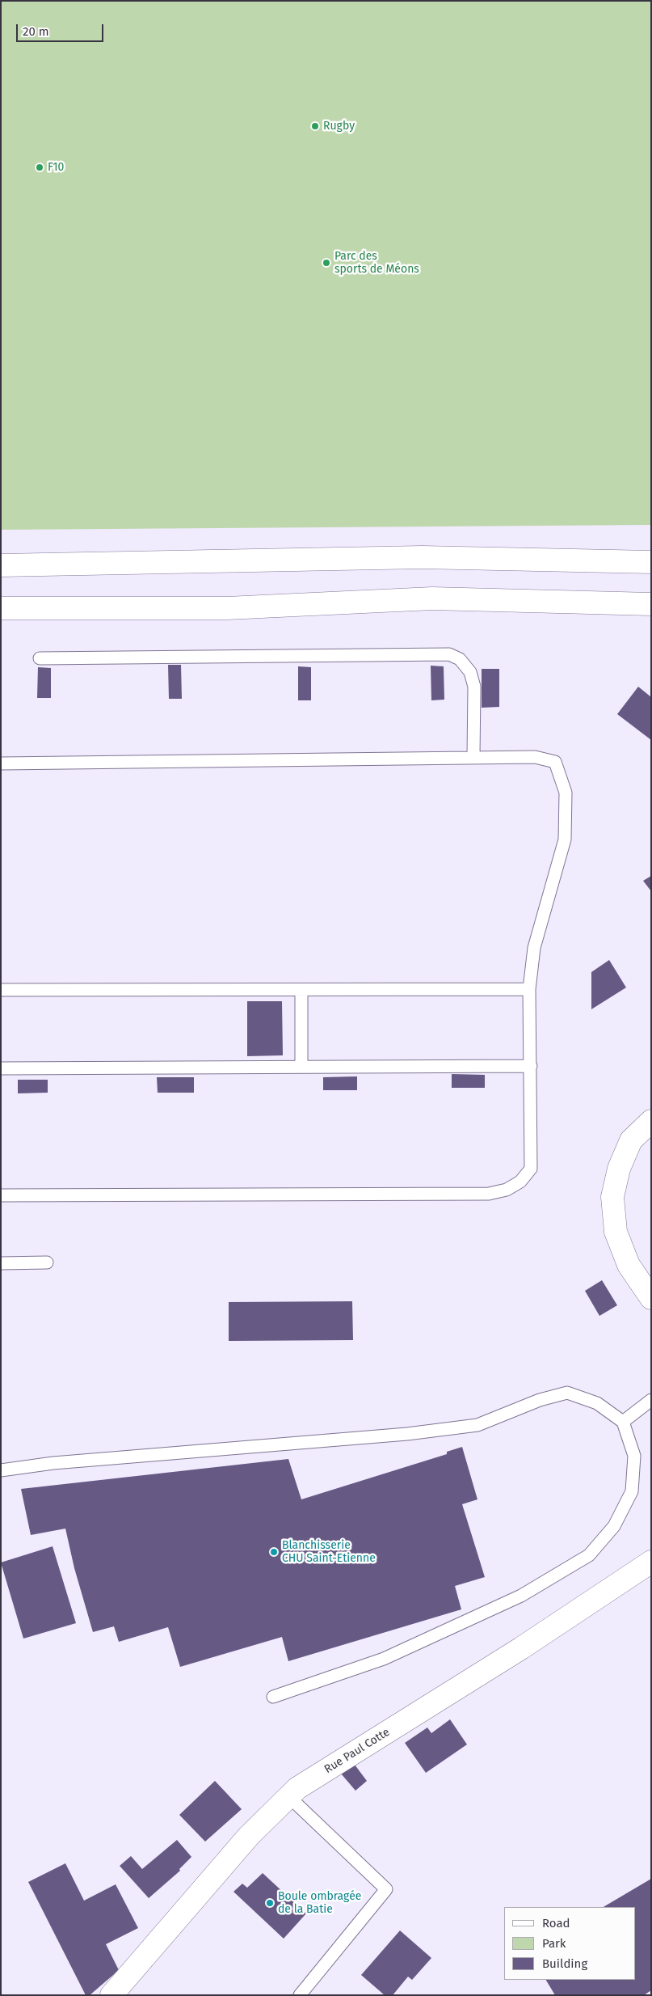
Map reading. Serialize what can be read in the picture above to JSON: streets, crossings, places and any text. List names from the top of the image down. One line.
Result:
{"streets":{"main road":["Rue Paul Cotte"]},"places":["Rugby","F10","Parc des sports de Méons","Blanchisserie CHU Saint-Etienne","Boule ombragée de la Batie"],"legend":["Road","Park","Building"],"scale_bar":"20 m"}
